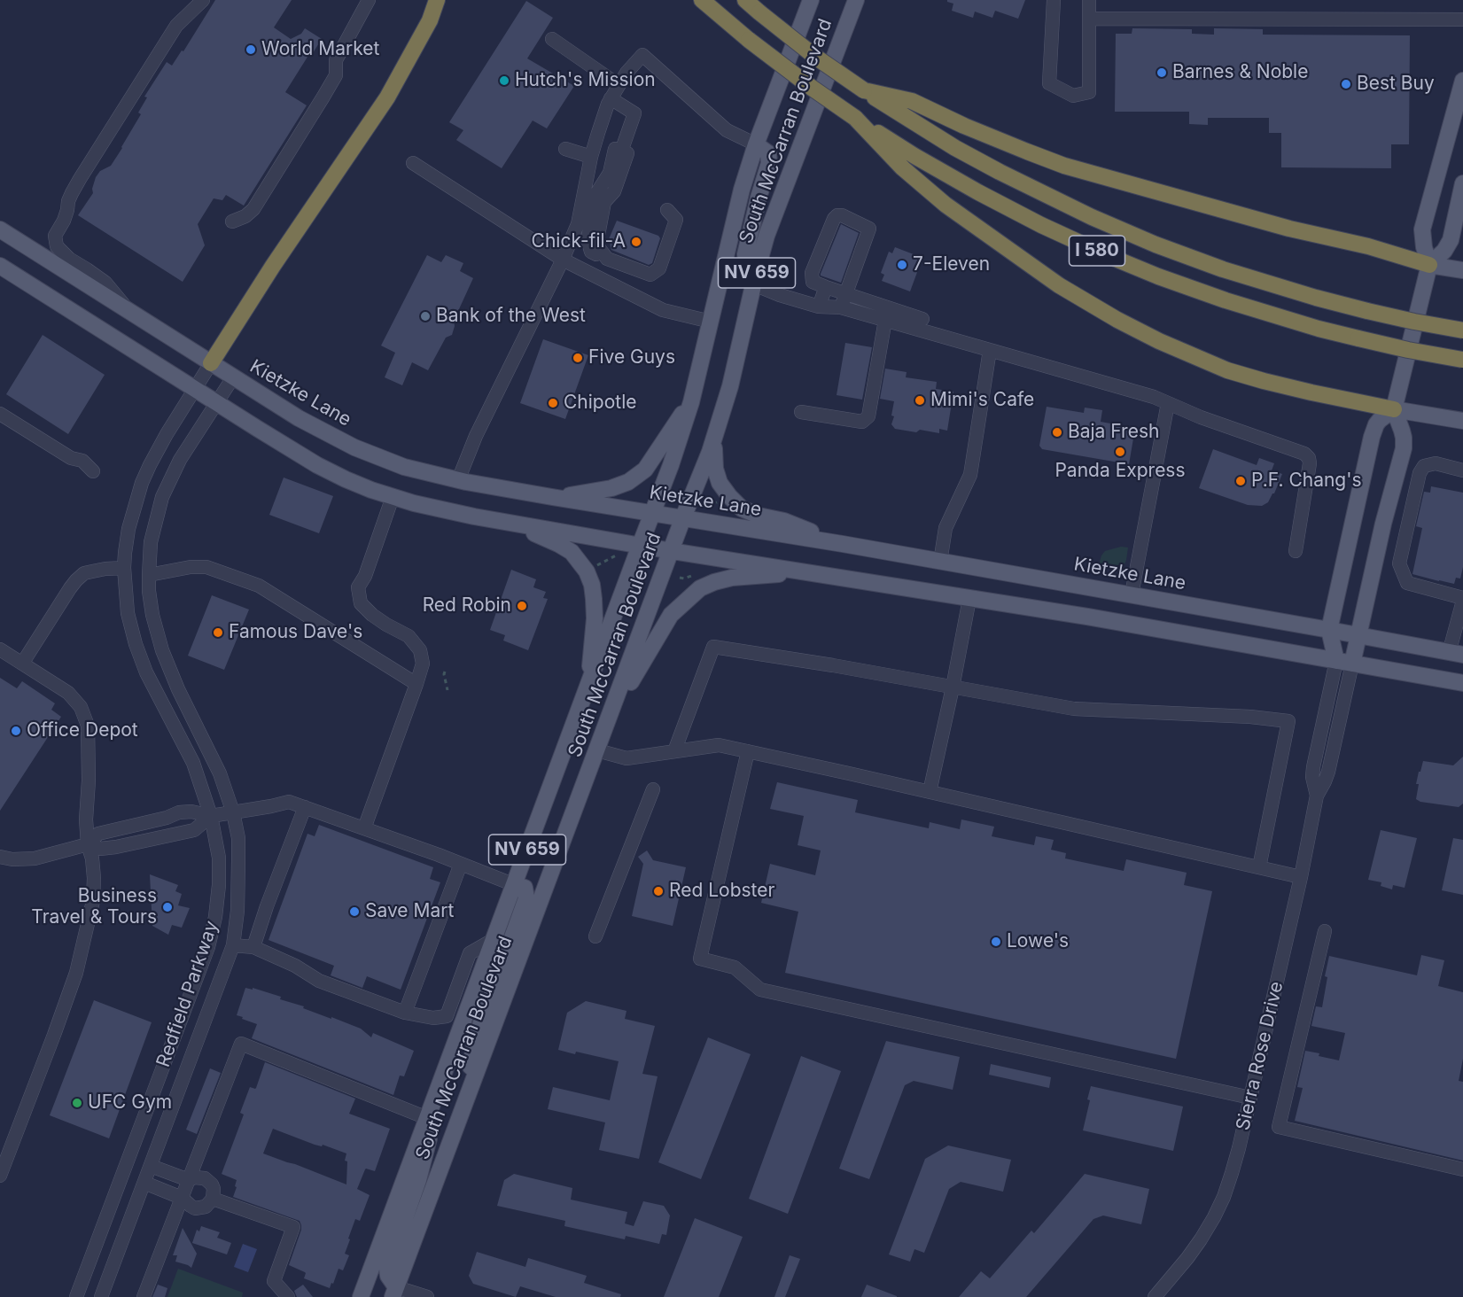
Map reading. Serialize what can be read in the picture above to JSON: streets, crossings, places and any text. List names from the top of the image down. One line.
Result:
{"streets":{"highway":["I 580"],"main road":["South McCarran Boulevard","NV 659","Kietzke Lane"],"street":["Redfield Parkway","Sierra Rose Drive"]},"crossings":[["South McCarran Boulevard","Kietzke Lane"],["Kietzke Lane","Redfield Parkway"]],"places":["World Market","Barnes & Noble","Hutch's Mission","Best Buy","Chick-fil-A","7-Eleven","Bank of the West","Five Guys","Mimi's Cafe","Chipotle","Baja Fresh","Panda Express","P.F. Chang's","Red Robin","Famous Dave's","Office Depot","Red Lobster","Business Travel & Tours","Save Mart","Lowe's","UFC Gym"]}
